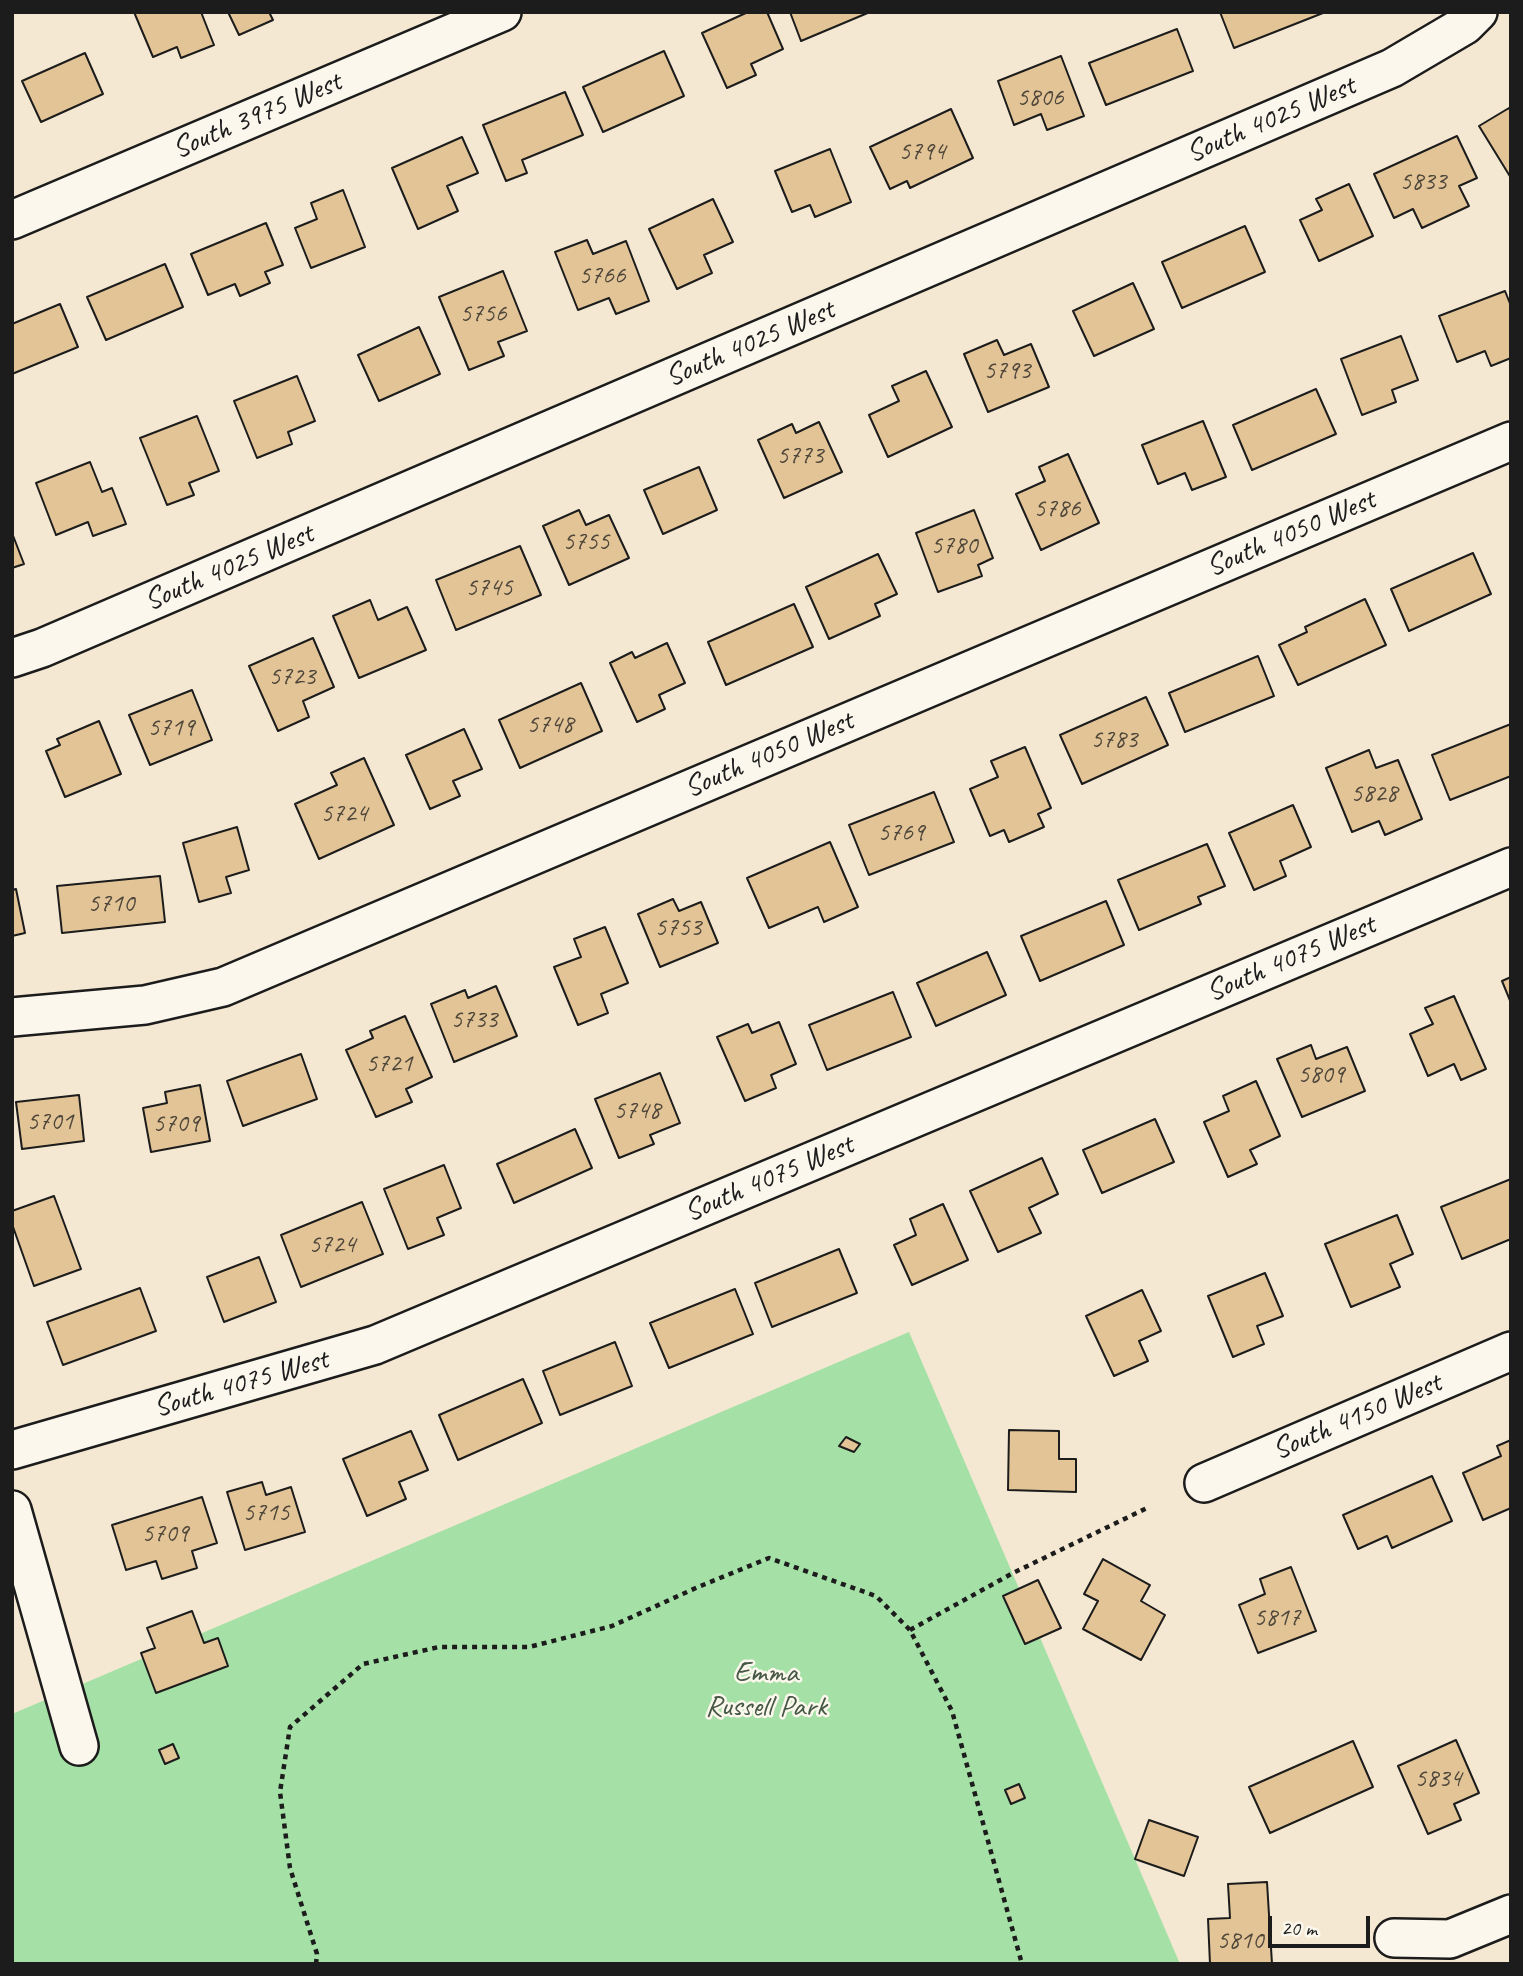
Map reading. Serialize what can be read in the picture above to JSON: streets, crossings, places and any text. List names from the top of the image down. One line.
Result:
{"streets":{"street":["South 3975 West","South 4025 West","South 4050 West","South 4075 West","South 4150 West"]},"parks":["Emma Russell Park"],"house_numbers":["5806","5794","5833","5766","5756","5793","5773","5786","5755","5780","5745","5723","5748","5719","5783","5828","5724","5769","5710","5753","5733","5721","5809","5748","5701","5709","5724","5715","5709","5817","5834","5810"],"scale_bar":"20 m"}
